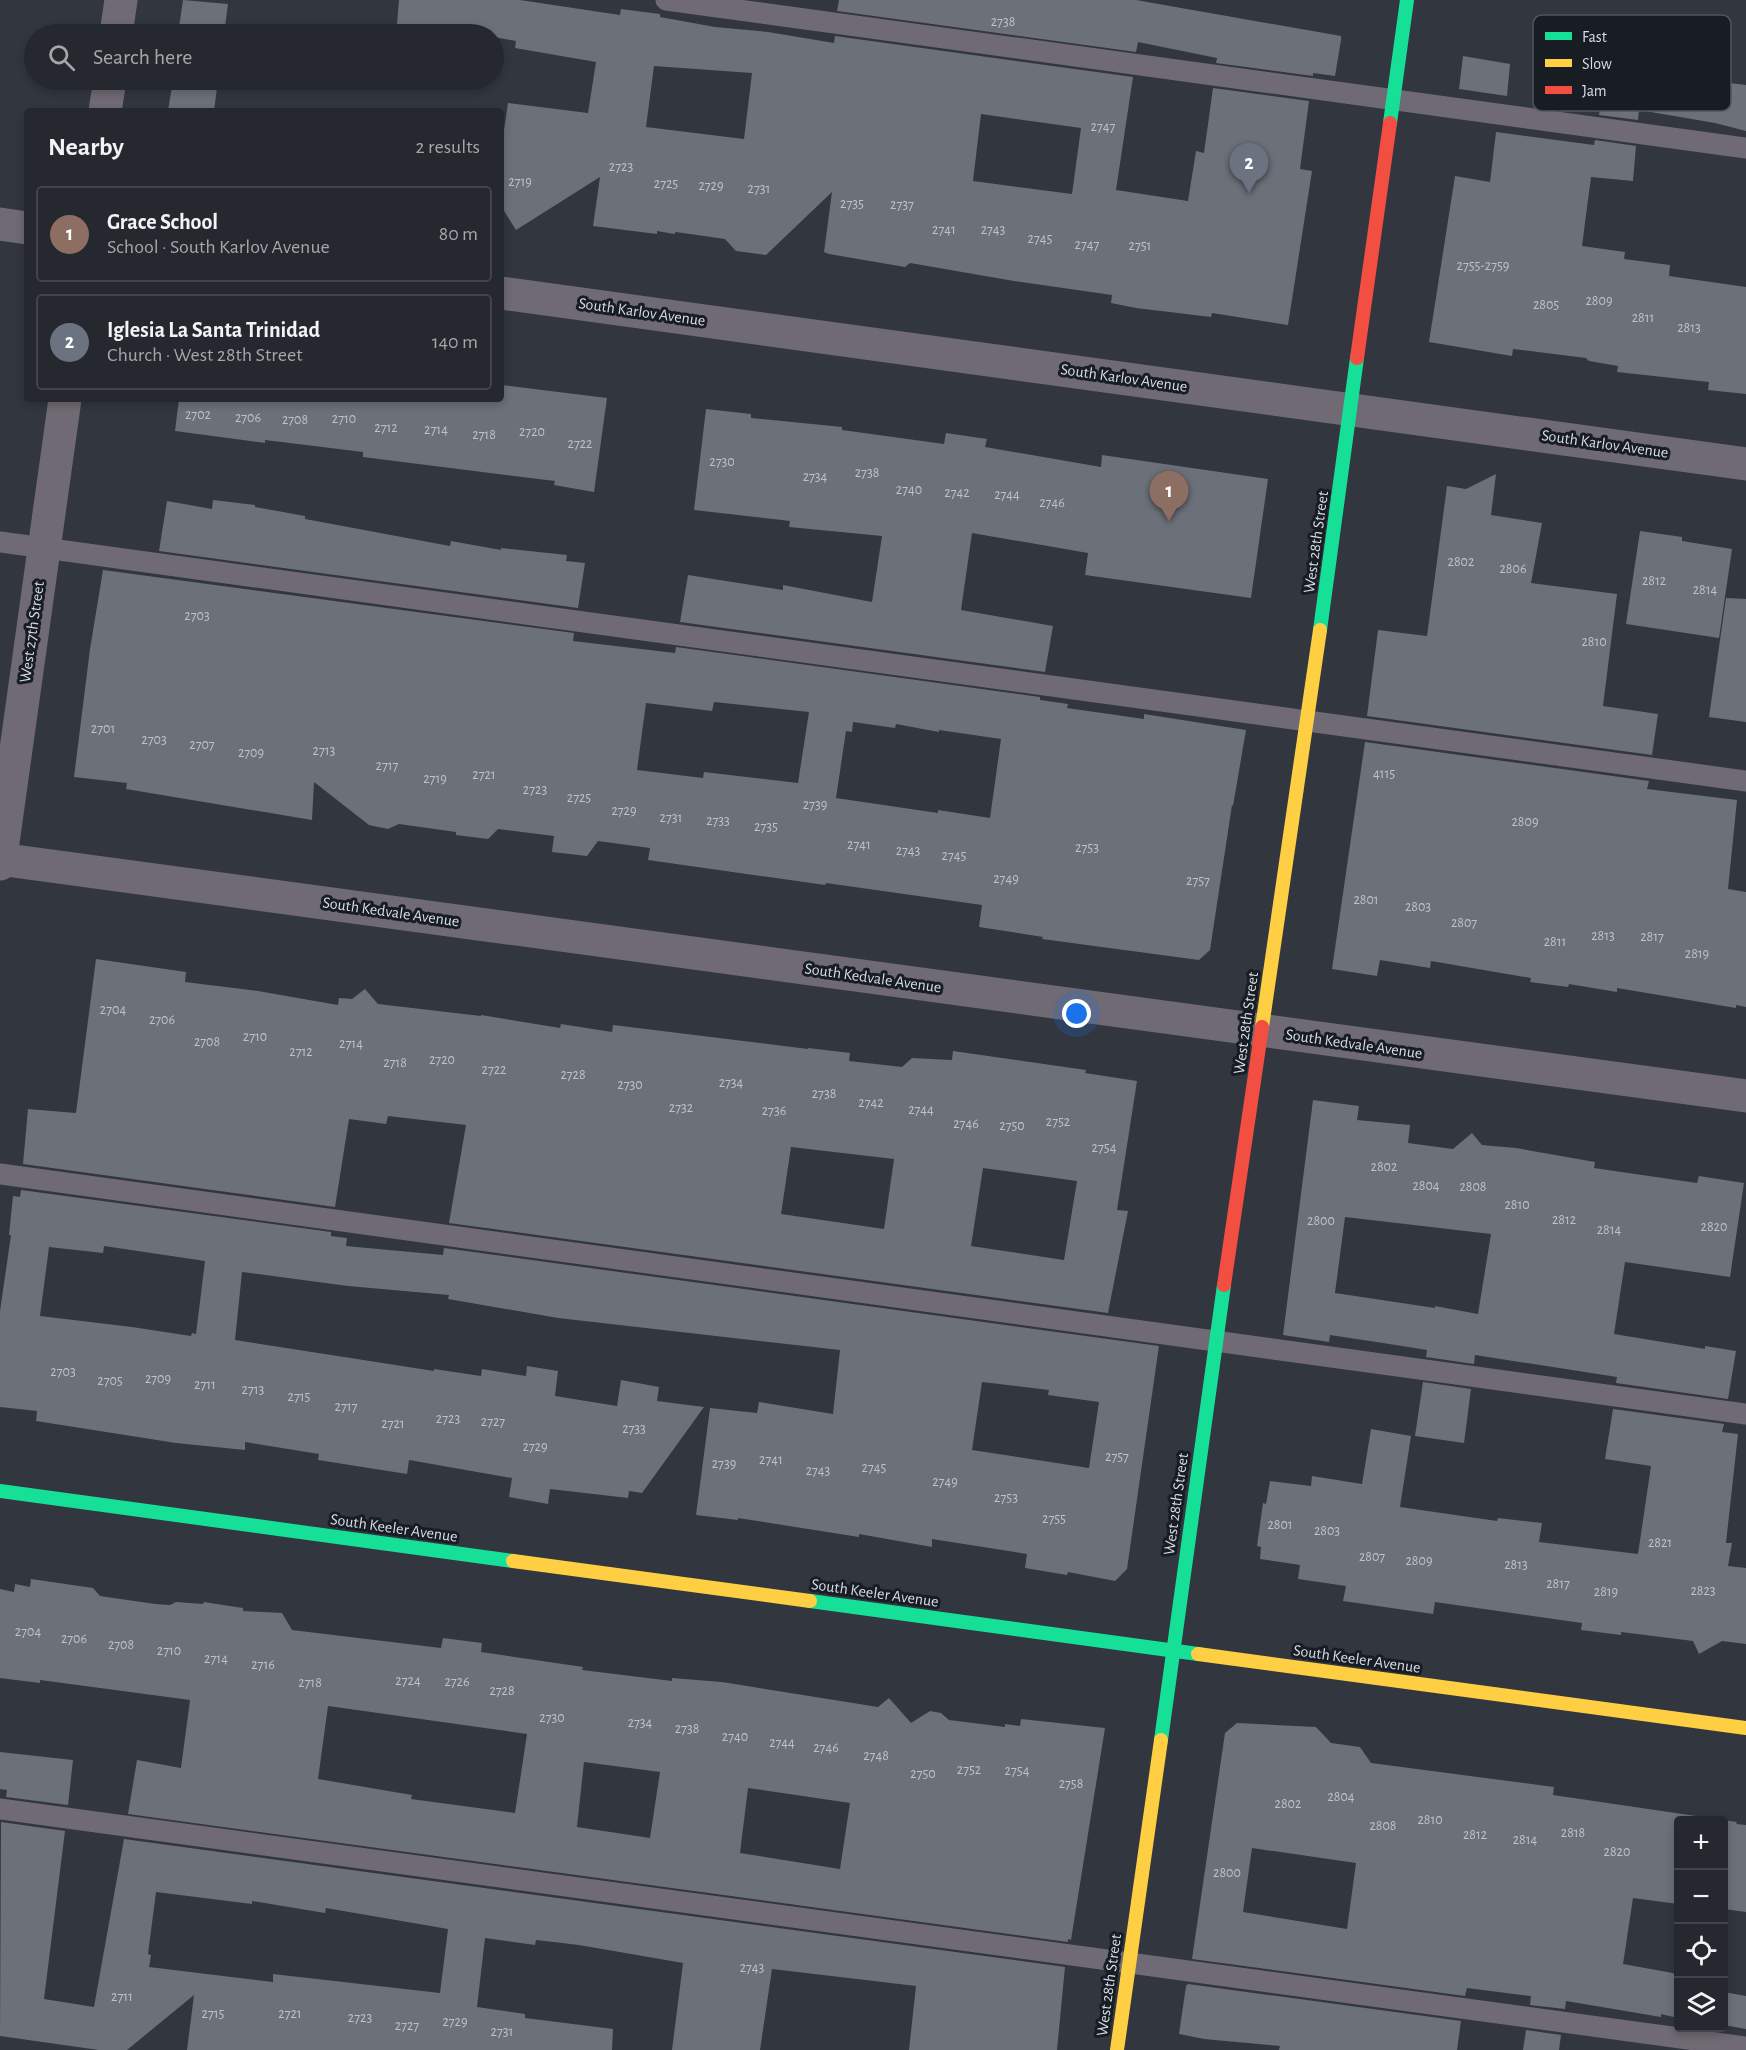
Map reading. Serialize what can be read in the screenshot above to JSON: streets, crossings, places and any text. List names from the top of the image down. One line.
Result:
{"streets":{"street":["South Karlov Avenue","West 28th Street","West 27th Street","South Kedvale Avenue","South Keeler Avenue"]},"crossings":[["South Karlov Avenue","West 28th Street"],["West 28th Street","South Kedvale Avenue"],["West 28th Street","South Keeler Avenue"],["West 27th Street","South Kedvale Avenue"]],"house_numbers":["2738","2747","2723","2719","2725","2729","2731","2735","2737","2741","2743","2745","2747","2751","2755-2759","2809","2805","2811","2813","2702","2706","2710","2708","2712","2714","2720","2718","2722","2730","2738","2734","2740","2742","2744","2746","2802","2806","2812","2814","2703","2810","2701","2703","2707","2713","2709","2717","4115","2721","2719","2723","2725","2739","2729","2731","2733","2809","2735","2741","2753","2743","2745","2749","2757","2801","2803","2807","2813","2817","2811","2819","2704","2706","2710","2708","2714","2712","2720","2718","2722","2728","2734","2730","2738","2742","2732","2744","2736","2752","2746","2750","2754","2802","2804","2808","2810","2812","2800","2820","2814","2703","2709","2705","2711","2713","2715","2717","2723","2727","2721","2733","2729","2757","2741","2739","2745","2743","2749","2753","2755","2801","2803","2821","2807","2809","2813","2817","2823","2819","2704","2706","2708","2710","2714","2716","2724","2726","2718","2728","2730","2734","2738","2740","2744","2746","2748","2752","2754","2750","2758","2804","2802","2810","2808","2818","2812","2814","2820","2800","2743","2711","2715","2721","2723","2729","2727","2731"],"legend":["Fast","Slow","Jam"],"page":{"search":"Search here","heading":["Nearby","2 results"],"pins":["2","1"],"list":[{"mark":"1","name":"Grace School","note":"School · South Karlov Avenue","value":"80 m"},{"mark":"2","name":"Iglesia La Santa Trinidad","note":"Church · West 28th Street","value":"140 m"}],"map_buttons":["+","−"]}}
